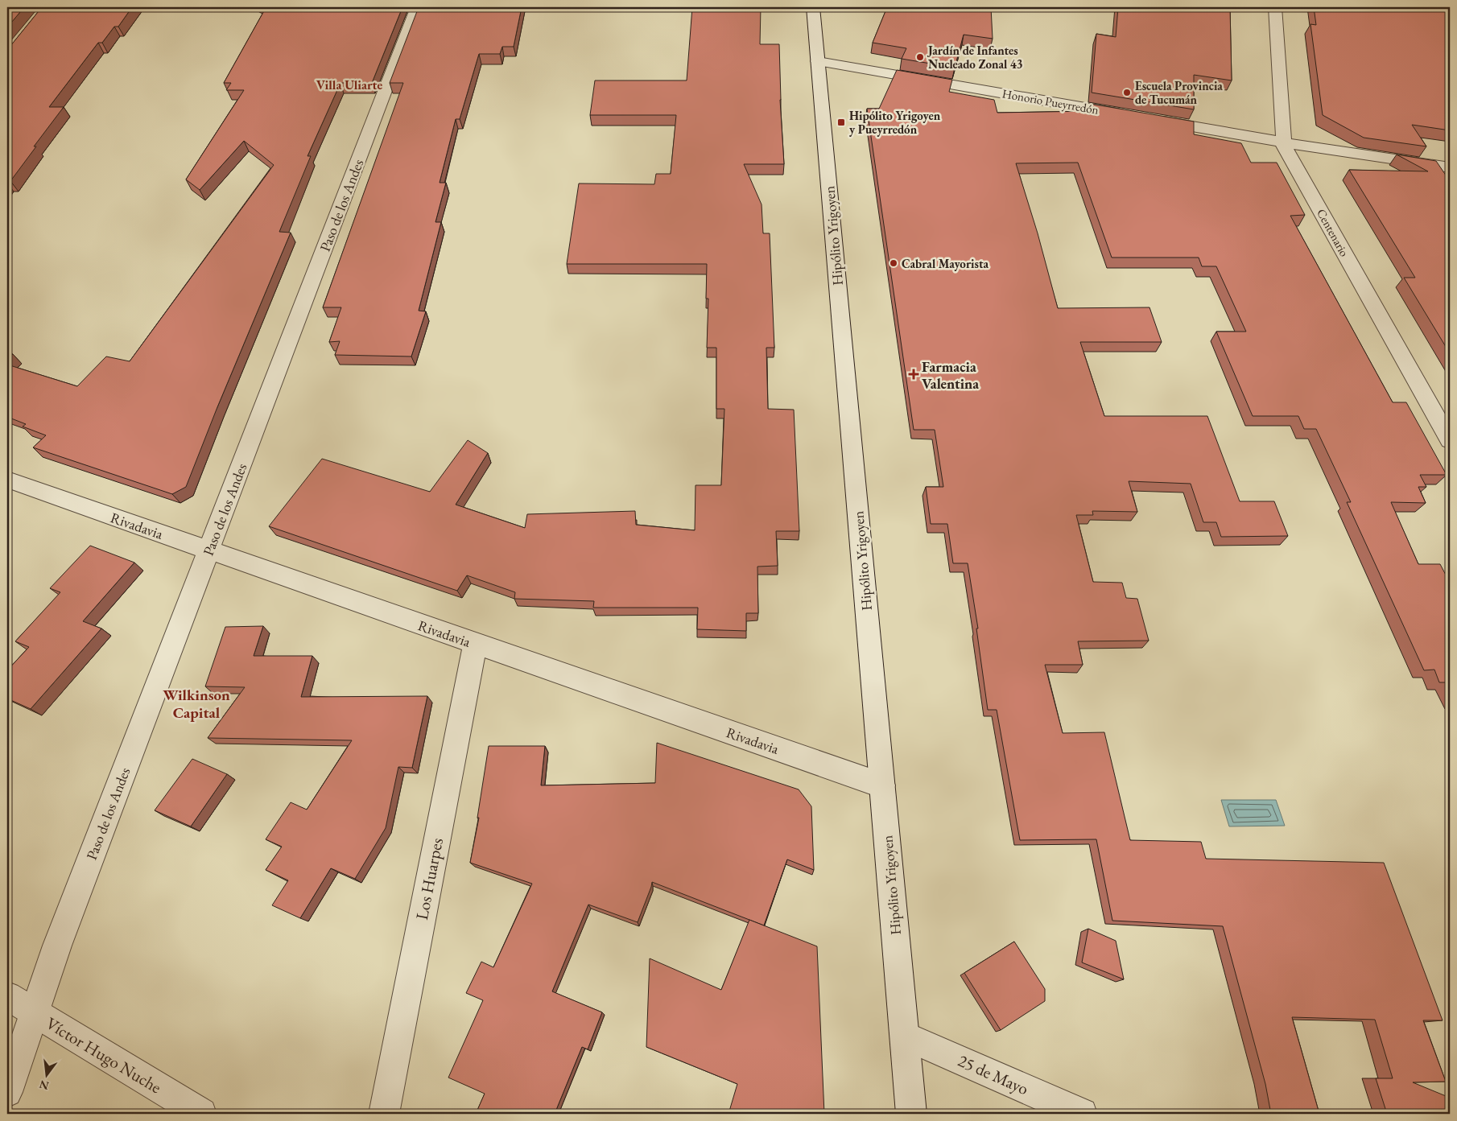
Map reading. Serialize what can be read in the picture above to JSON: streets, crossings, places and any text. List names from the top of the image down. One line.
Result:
{"streets":{"street":["Honorio Pueyrredón","Paso de los Andes","Centenario","Hipólito Yrigoyen","Rivadavia","Los Huarpes","Víctor Hugo Nuche","25 de Mayo"]},"crossings":[["Honorio Pueyrredón","Hipólito Yrigoyen"],["Paso de los Andes","Rivadavia"],["Paso de los Andes","Víctor Hugo Nuche"],["Hipólito Yrigoyen","Rivadavia"],["Hipólito Yrigoyen","25 de Mayo"],["Rivadavia","Los Huarpes"]],"districts":["Villa Uliarte","Wilkinson Capital"],"places":{"other":["Jardín de Infantes Nucleado Zonal 43","Escuela Provincia de Tucumán","Cabral Mayorista"],"transit":["Hipólito Yrigoyen y Pueyrredón"],"health":["Farmacia Valentina"]},"north":"bottom"}
